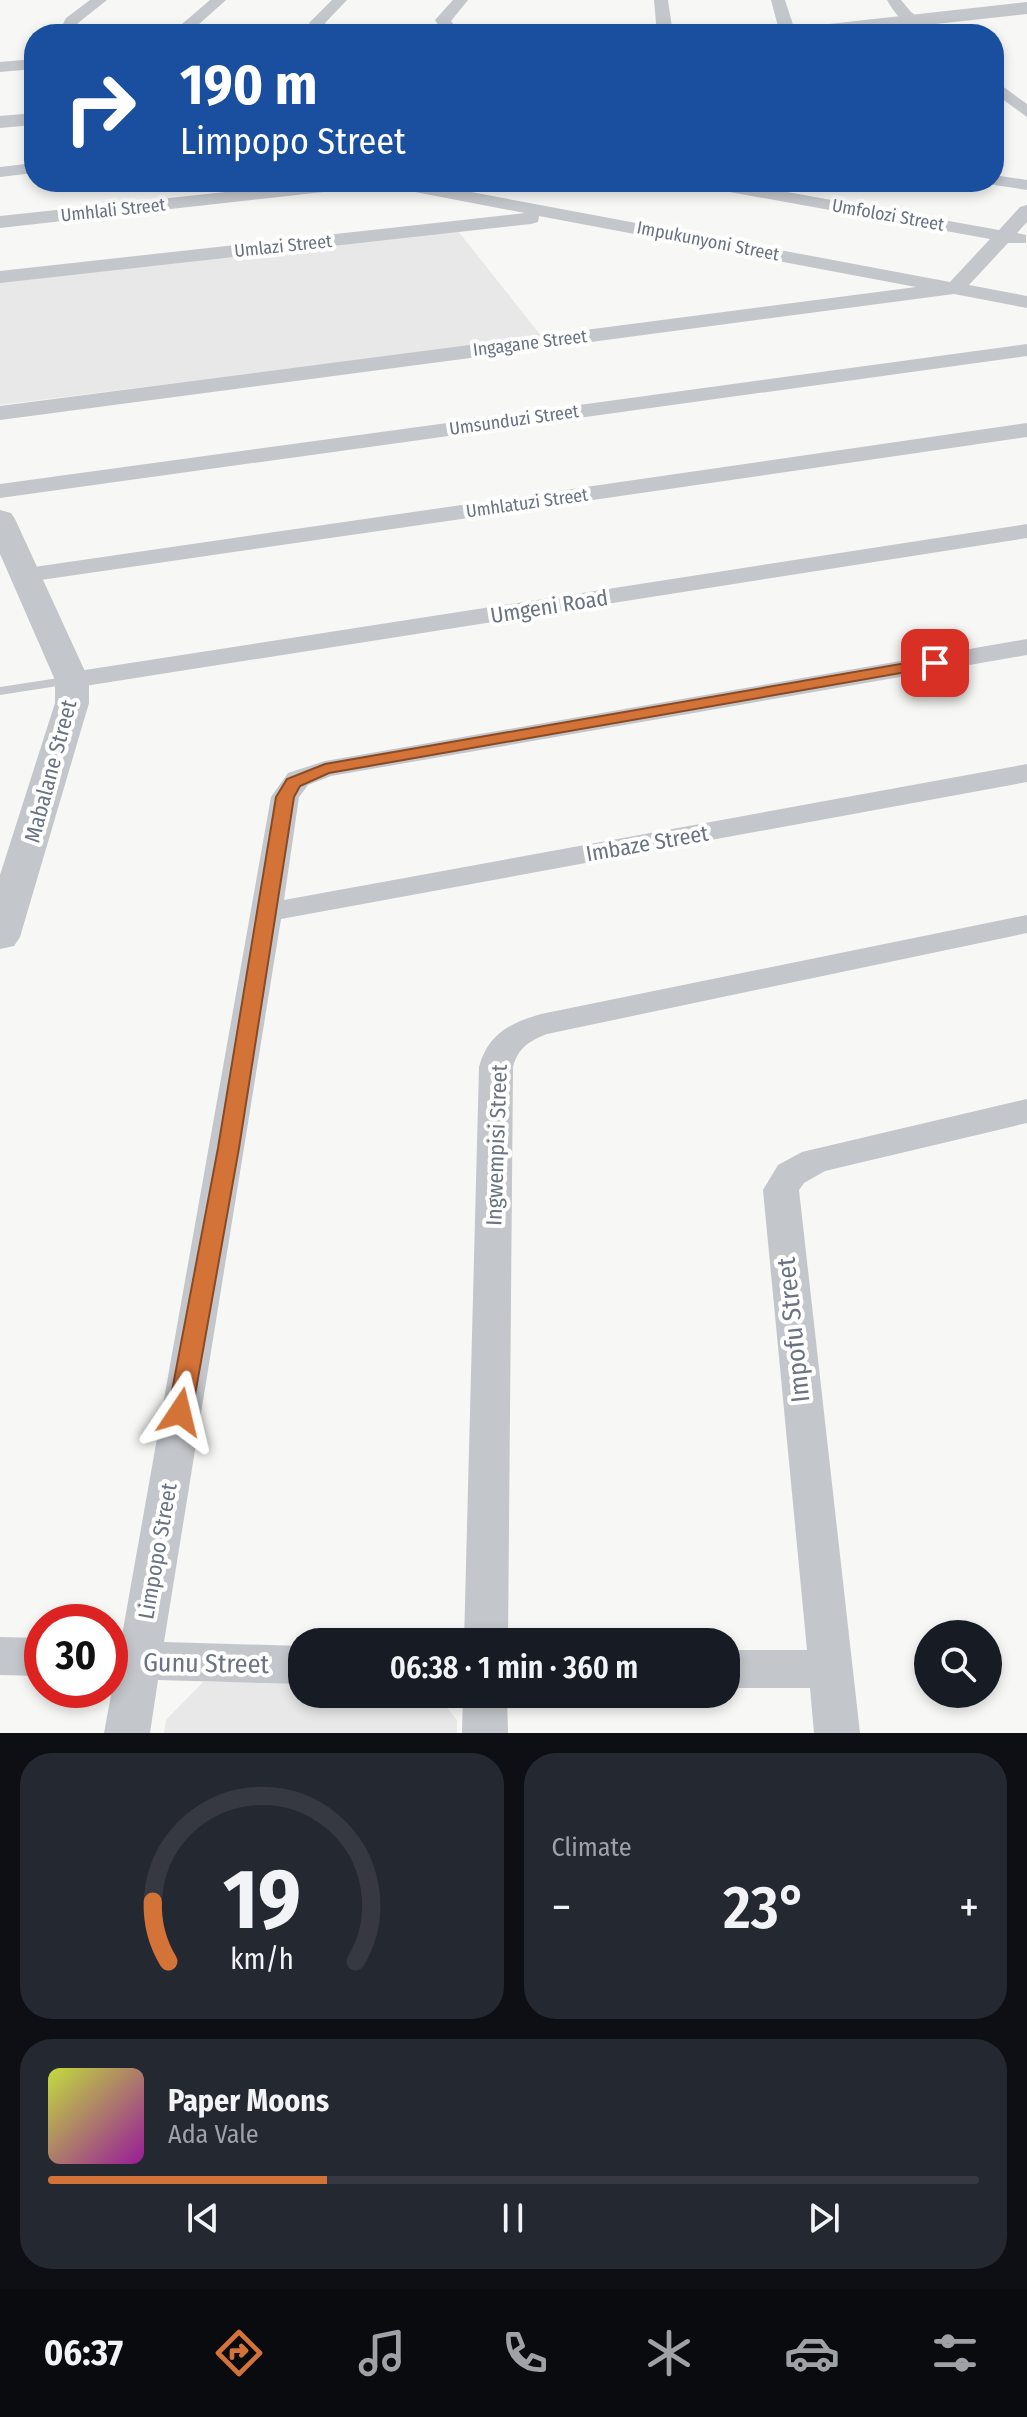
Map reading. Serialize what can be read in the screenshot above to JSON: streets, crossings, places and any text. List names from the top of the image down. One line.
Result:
{"streets":{"street":["Umhlali Street","Umfolozi Street","Impukunyoni Street","Umlazi Street","Ingagane Street","Umsunduzi Street","Umhlatuzi Street","Umgeni Road","Mabalane Street","Imbaze Street","Ingwempisi Street","Impofu Street","Limpopo Street","Gunu Street"]},"crossings":[["Impukunyoni Street","Umlazi Street"],["Impukunyoni Street","Ingagane Street"],["Umhlatuzi Street","Mabalane Street"],["Umgeni Road","Mabalane Street"],["Imbaze Street","Limpopo Street"]],"page":{"turn":["190 m","Limpopo Street"],"limit":"30","trip":"06:38 · 1 min · 360 m","tile":"Climate","heat":["−","23°","+"],"song":["Paper Moons","Ada Vale"],"tabs":"06:37","gauge":["19","km/h"]}}
